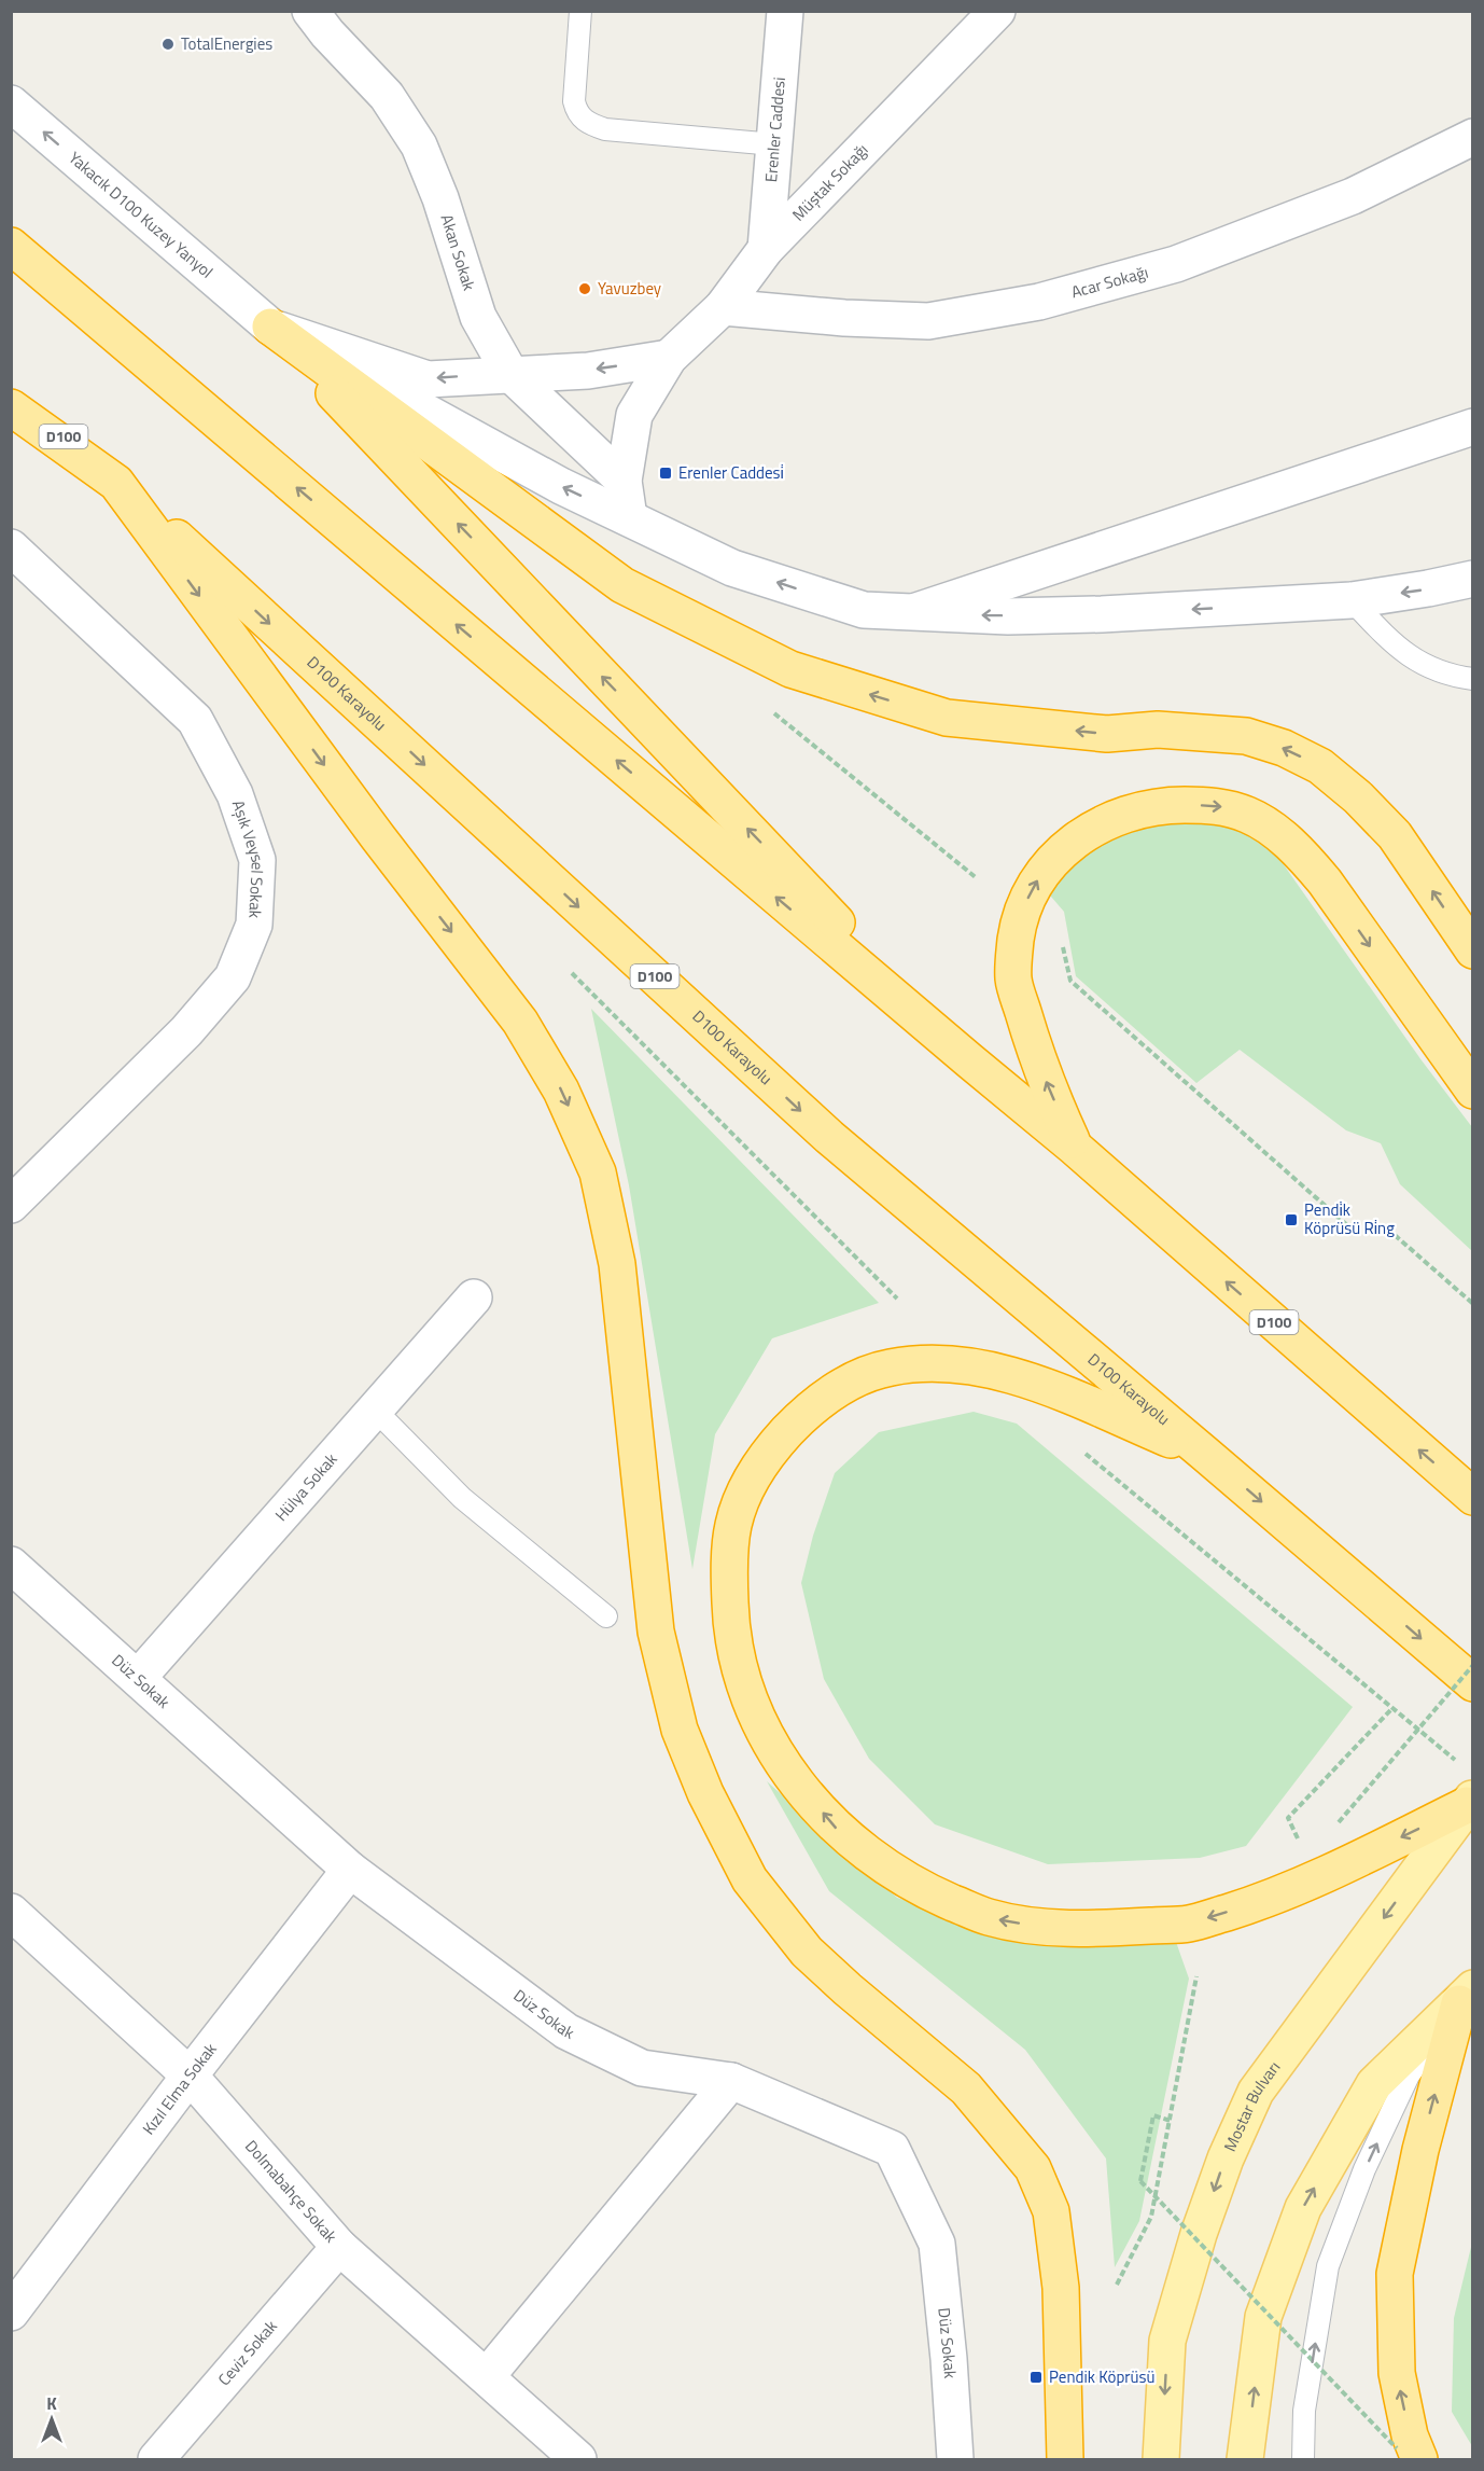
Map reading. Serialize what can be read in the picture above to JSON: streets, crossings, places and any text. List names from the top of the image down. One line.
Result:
{"streets":{"highway":["D100","D100 Karayolu"],"main road":["Mostar Bulvarı"],"street":["Erenler Caddesi","Müştak Sokağı","Yakacık D100 Kuzey Yanyol","Akan Sokak","Acar Sokağı","Aşık Veysel Sokak","Hülya Sokak","Düz Sokak","Kızıl Elma Sokak","Dolmabahçe Sokak","Ceviz Sokak"]},"crossings":[["Erenler Caddesi","Müştak Sokağı"],["Müştak Sokağı","Akan Sokak"],["Müştak Sokağı","Acar Sokağı"],["Hülya Sokak","Düz Sokak"],["Düz Sokak","Kızıl Elma Sokak"],["Kızıl Elma Sokak","Dolmabahçe Sokak"],["Dolmabahçe Sokak","Ceviz Sokak"]],"one_way":["Yakacık D100 Kuzey Yanyol"],"places":{"other":["TotalEnergies","Yavuzbey"],"transit":["Erenler Caddesi̇","Pendi̇k Köprüsü Ri̇ng","Pendik Köprüsü"]},"north":"top"}
